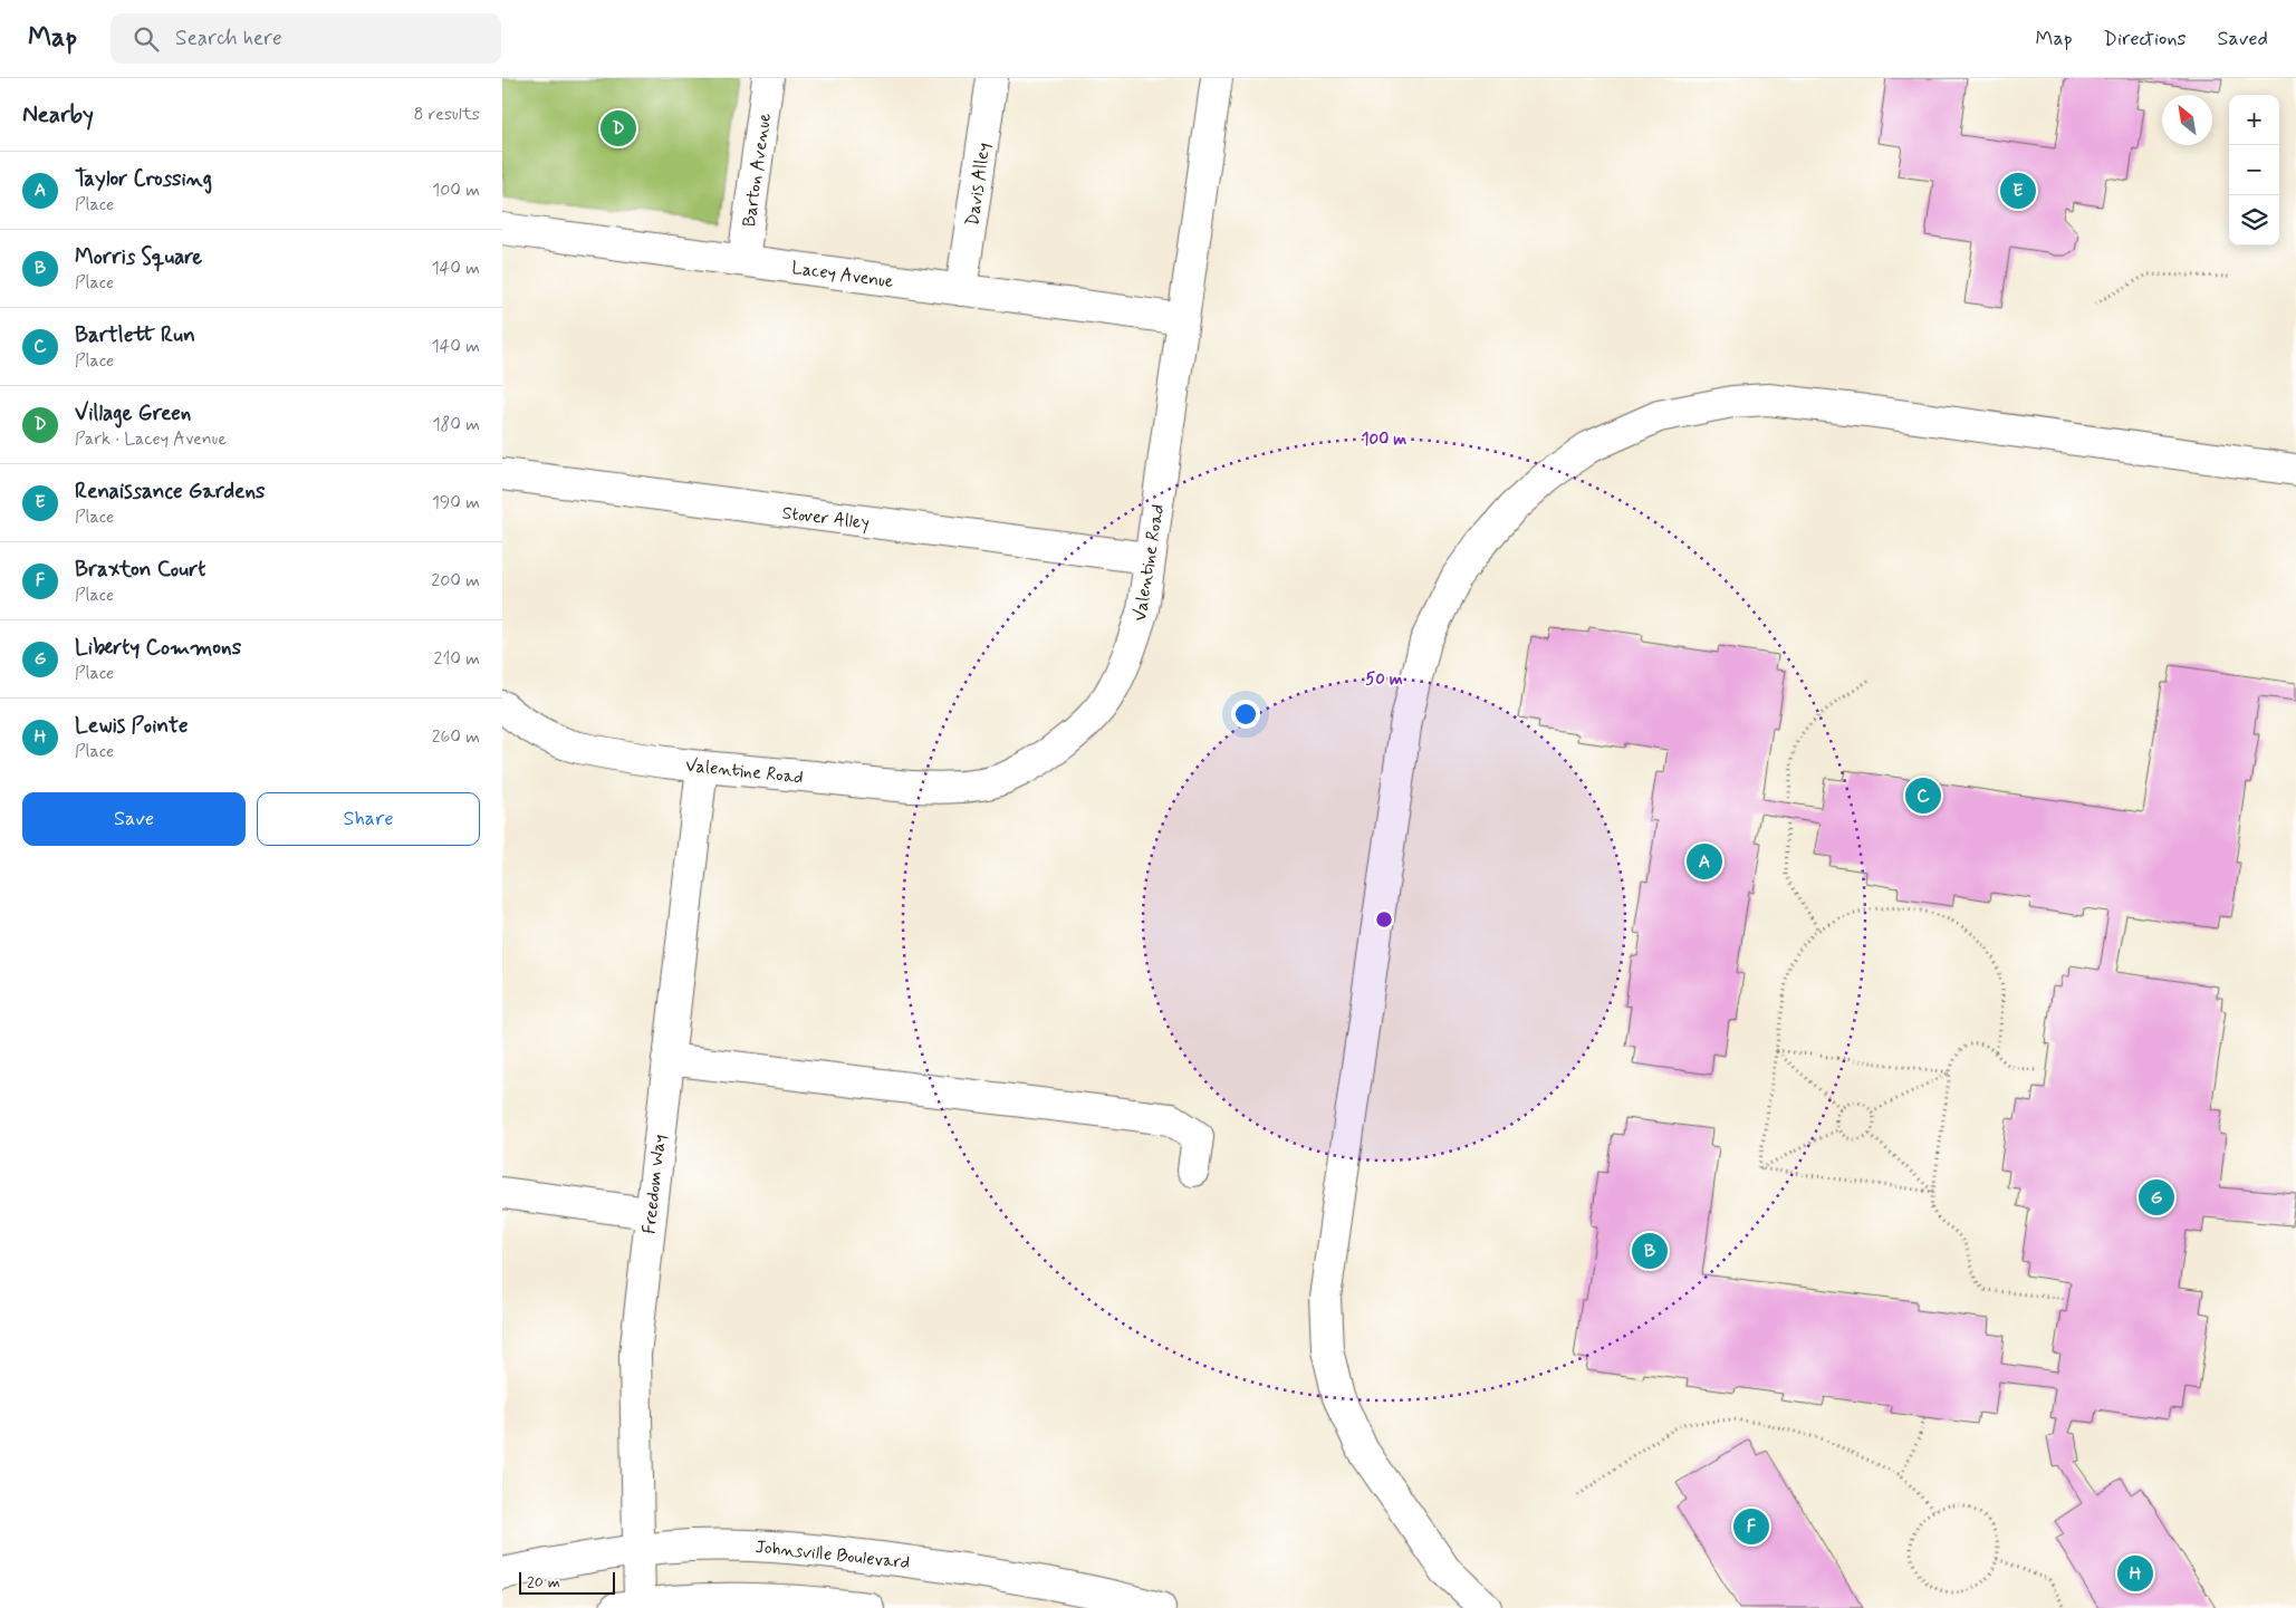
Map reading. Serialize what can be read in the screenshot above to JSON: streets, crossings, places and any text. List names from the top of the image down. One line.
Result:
{"streets":{"street":["Barton Avenue","Davis Alley","Lacey Avenue","Stover Alley","Valentine Road","Freedom Way","Johnsville Boulevard"]},"crossings":[["Barton Avenue","Lacey Avenue"],["Davis Alley","Lacey Avenue"],["Lacey Avenue","Valentine Road"],["Stover Alley","Valentine Road"],["Valentine Road","Freedom Way"],["Freedom Way","Johnsville Boulevard"]],"scale_bar":"20 m","north":"top left","page":{"header":"Map","search":"Search here","nav":["Map","Directions","Saved"],"heading":["Nearby","8 results"],"map_buttons":["+","−"],"pins":["D","E","C","A","G","B","F","H"],"list":[{"mark":"A","name":"Taylor Crossing","note":"Place","value":"100 m"},{"mark":"B","name":"Morris Square","note":"Place","value":"140 m"},{"mark":"C","name":"Bartlett Run","note":"Place","value":"140 m"},{"mark":"D","name":"Village Green","note":"Park · Lacey Avenue","value":"180 m"},{"mark":"E","name":"Renaissance Gardens","note":"Place","value":"190 m"},{"mark":"F","name":"Braxton Court","note":"Place","value":"200 m"},{"mark":"G","name":"Liberty Commons","note":"Place","value":"210 m"},{"mark":"H","name":"Lewis Pointe","note":"Place","value":"260 m"}],"buttons":["Save","Share"],"scale":"20 m"},"rings":["100 m","50 m"]}
